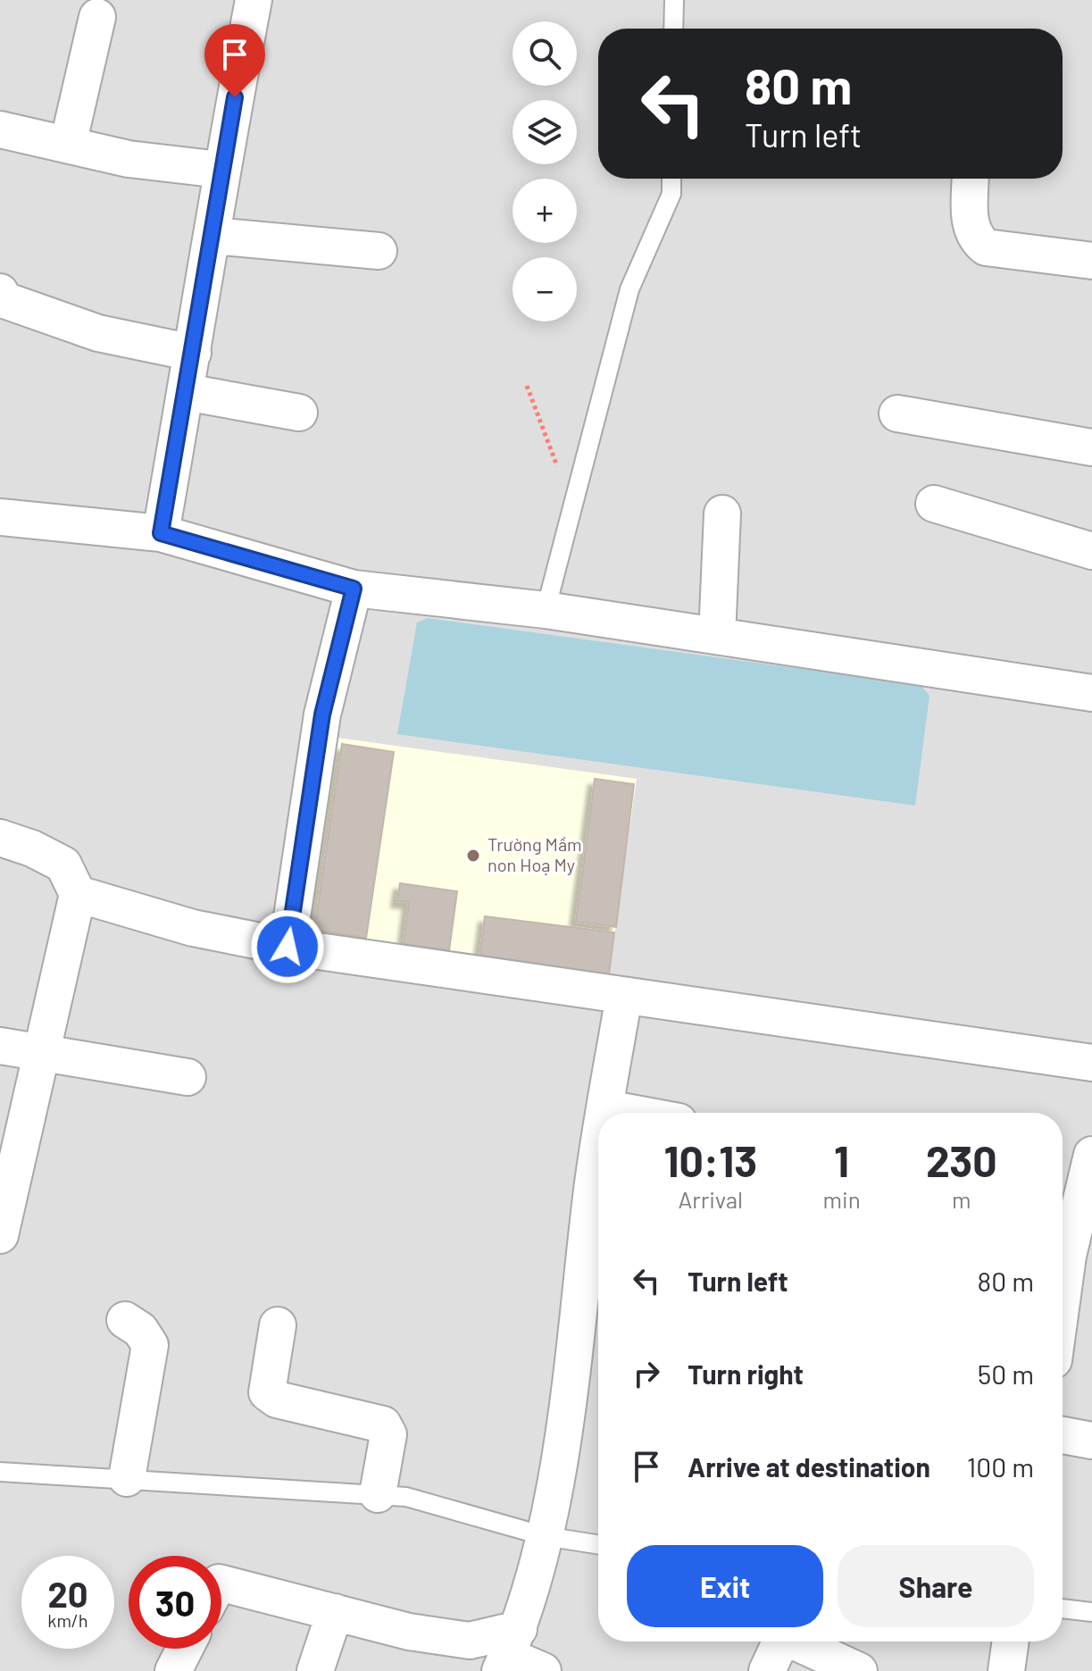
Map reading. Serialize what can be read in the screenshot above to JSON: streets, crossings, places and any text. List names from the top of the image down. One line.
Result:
{"places":["Trường Mầm non Hoạ My"],"page":{"map_buttons":["+","−"],"turn":["80 m","Turn left"],"eta":["10:13","Arrival","1","min","230","m"],"list":[{"name":"Turn left","value":"80 m"},{"name":"Turn right","value":"50 m"},{"name":"Arrive at destination","value":"100 m"}],"buttons":["Exit","Share"],"speed":"20 km/h","limit":"30"}}
